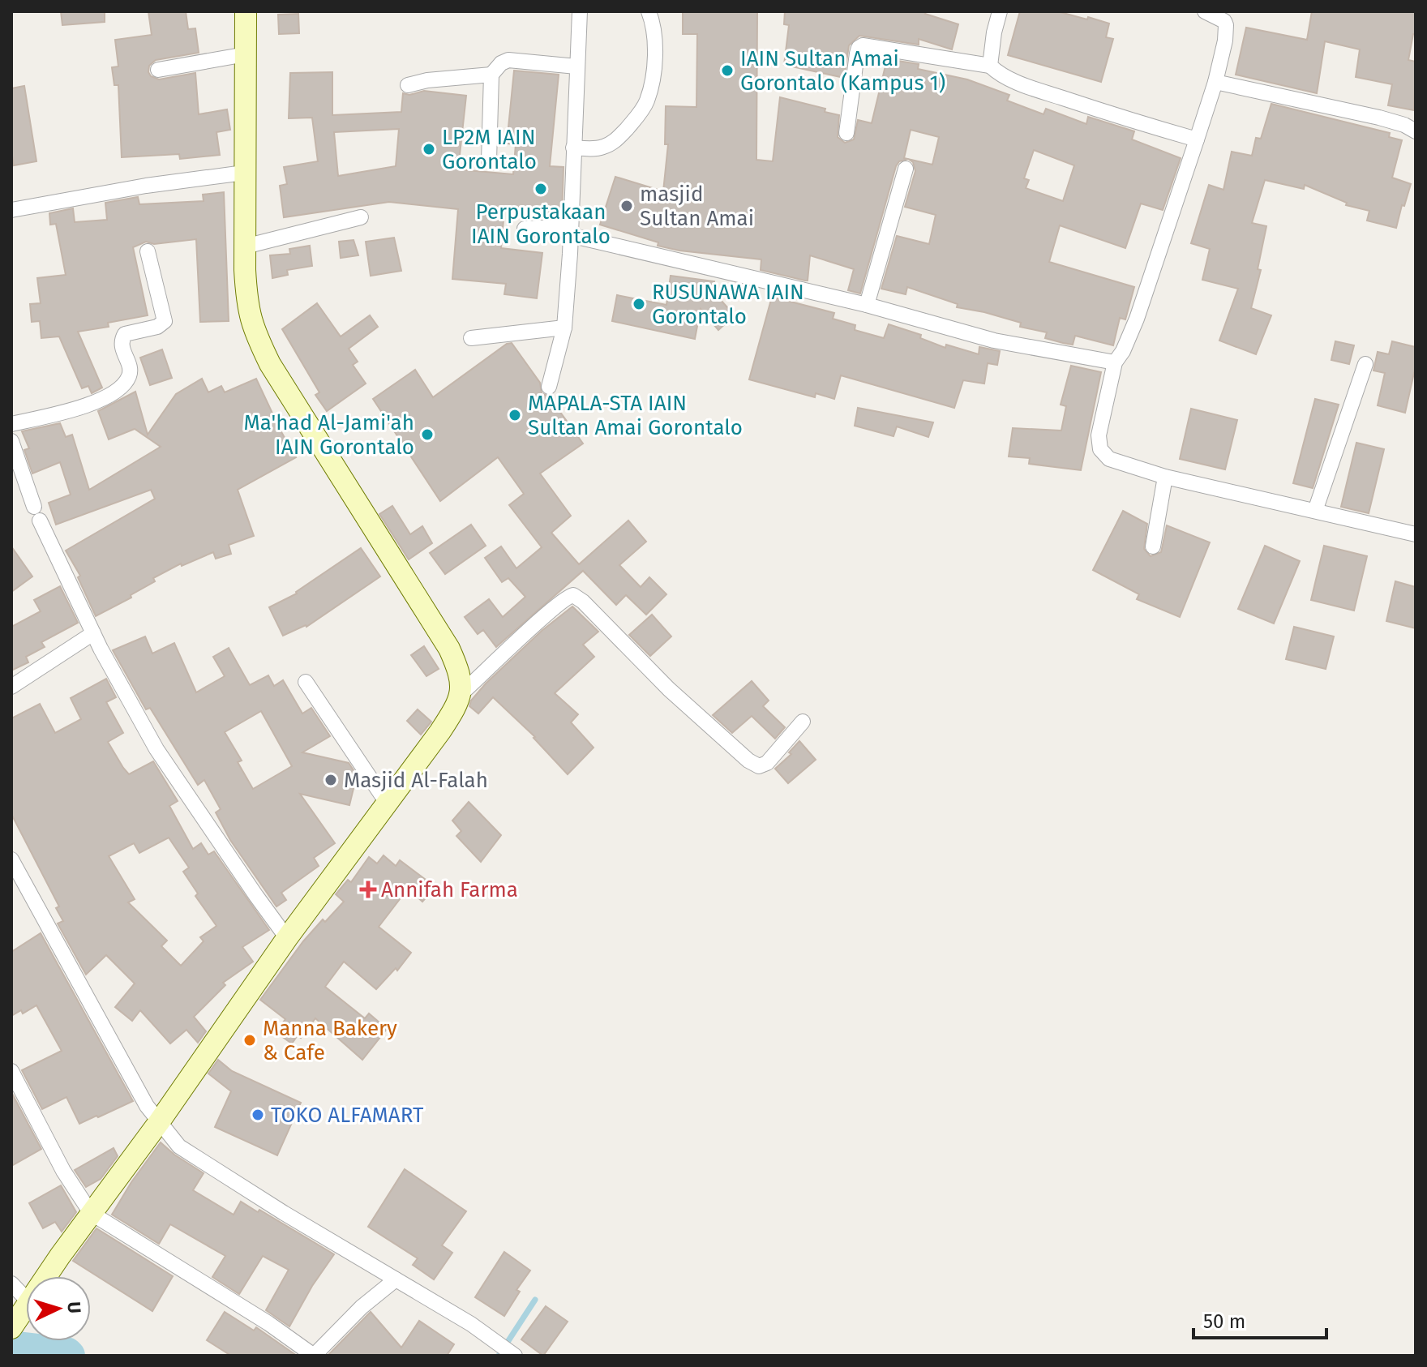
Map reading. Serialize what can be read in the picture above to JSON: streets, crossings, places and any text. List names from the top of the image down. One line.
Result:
{"places":{"other":["IAIN Sultan Amai Gorontalo (Kampus 1)","LP2M IAIN Gorontalo","Perpustakaan IAIN Gorontalo","masjid Sultan Amai","RUSUNAWA IAIN Gorontalo","MAPALA-STA IAIN Sultan Amai Gorontalo","Ma'had Al-Jami'ah IAIN Gorontalo","Masjid Al-Falah","Manna Bakery & Cafe","TOKO ALFAMART"],"health":["Annifah Farma"]},"scale_bar":"50 m","north":"right"}
